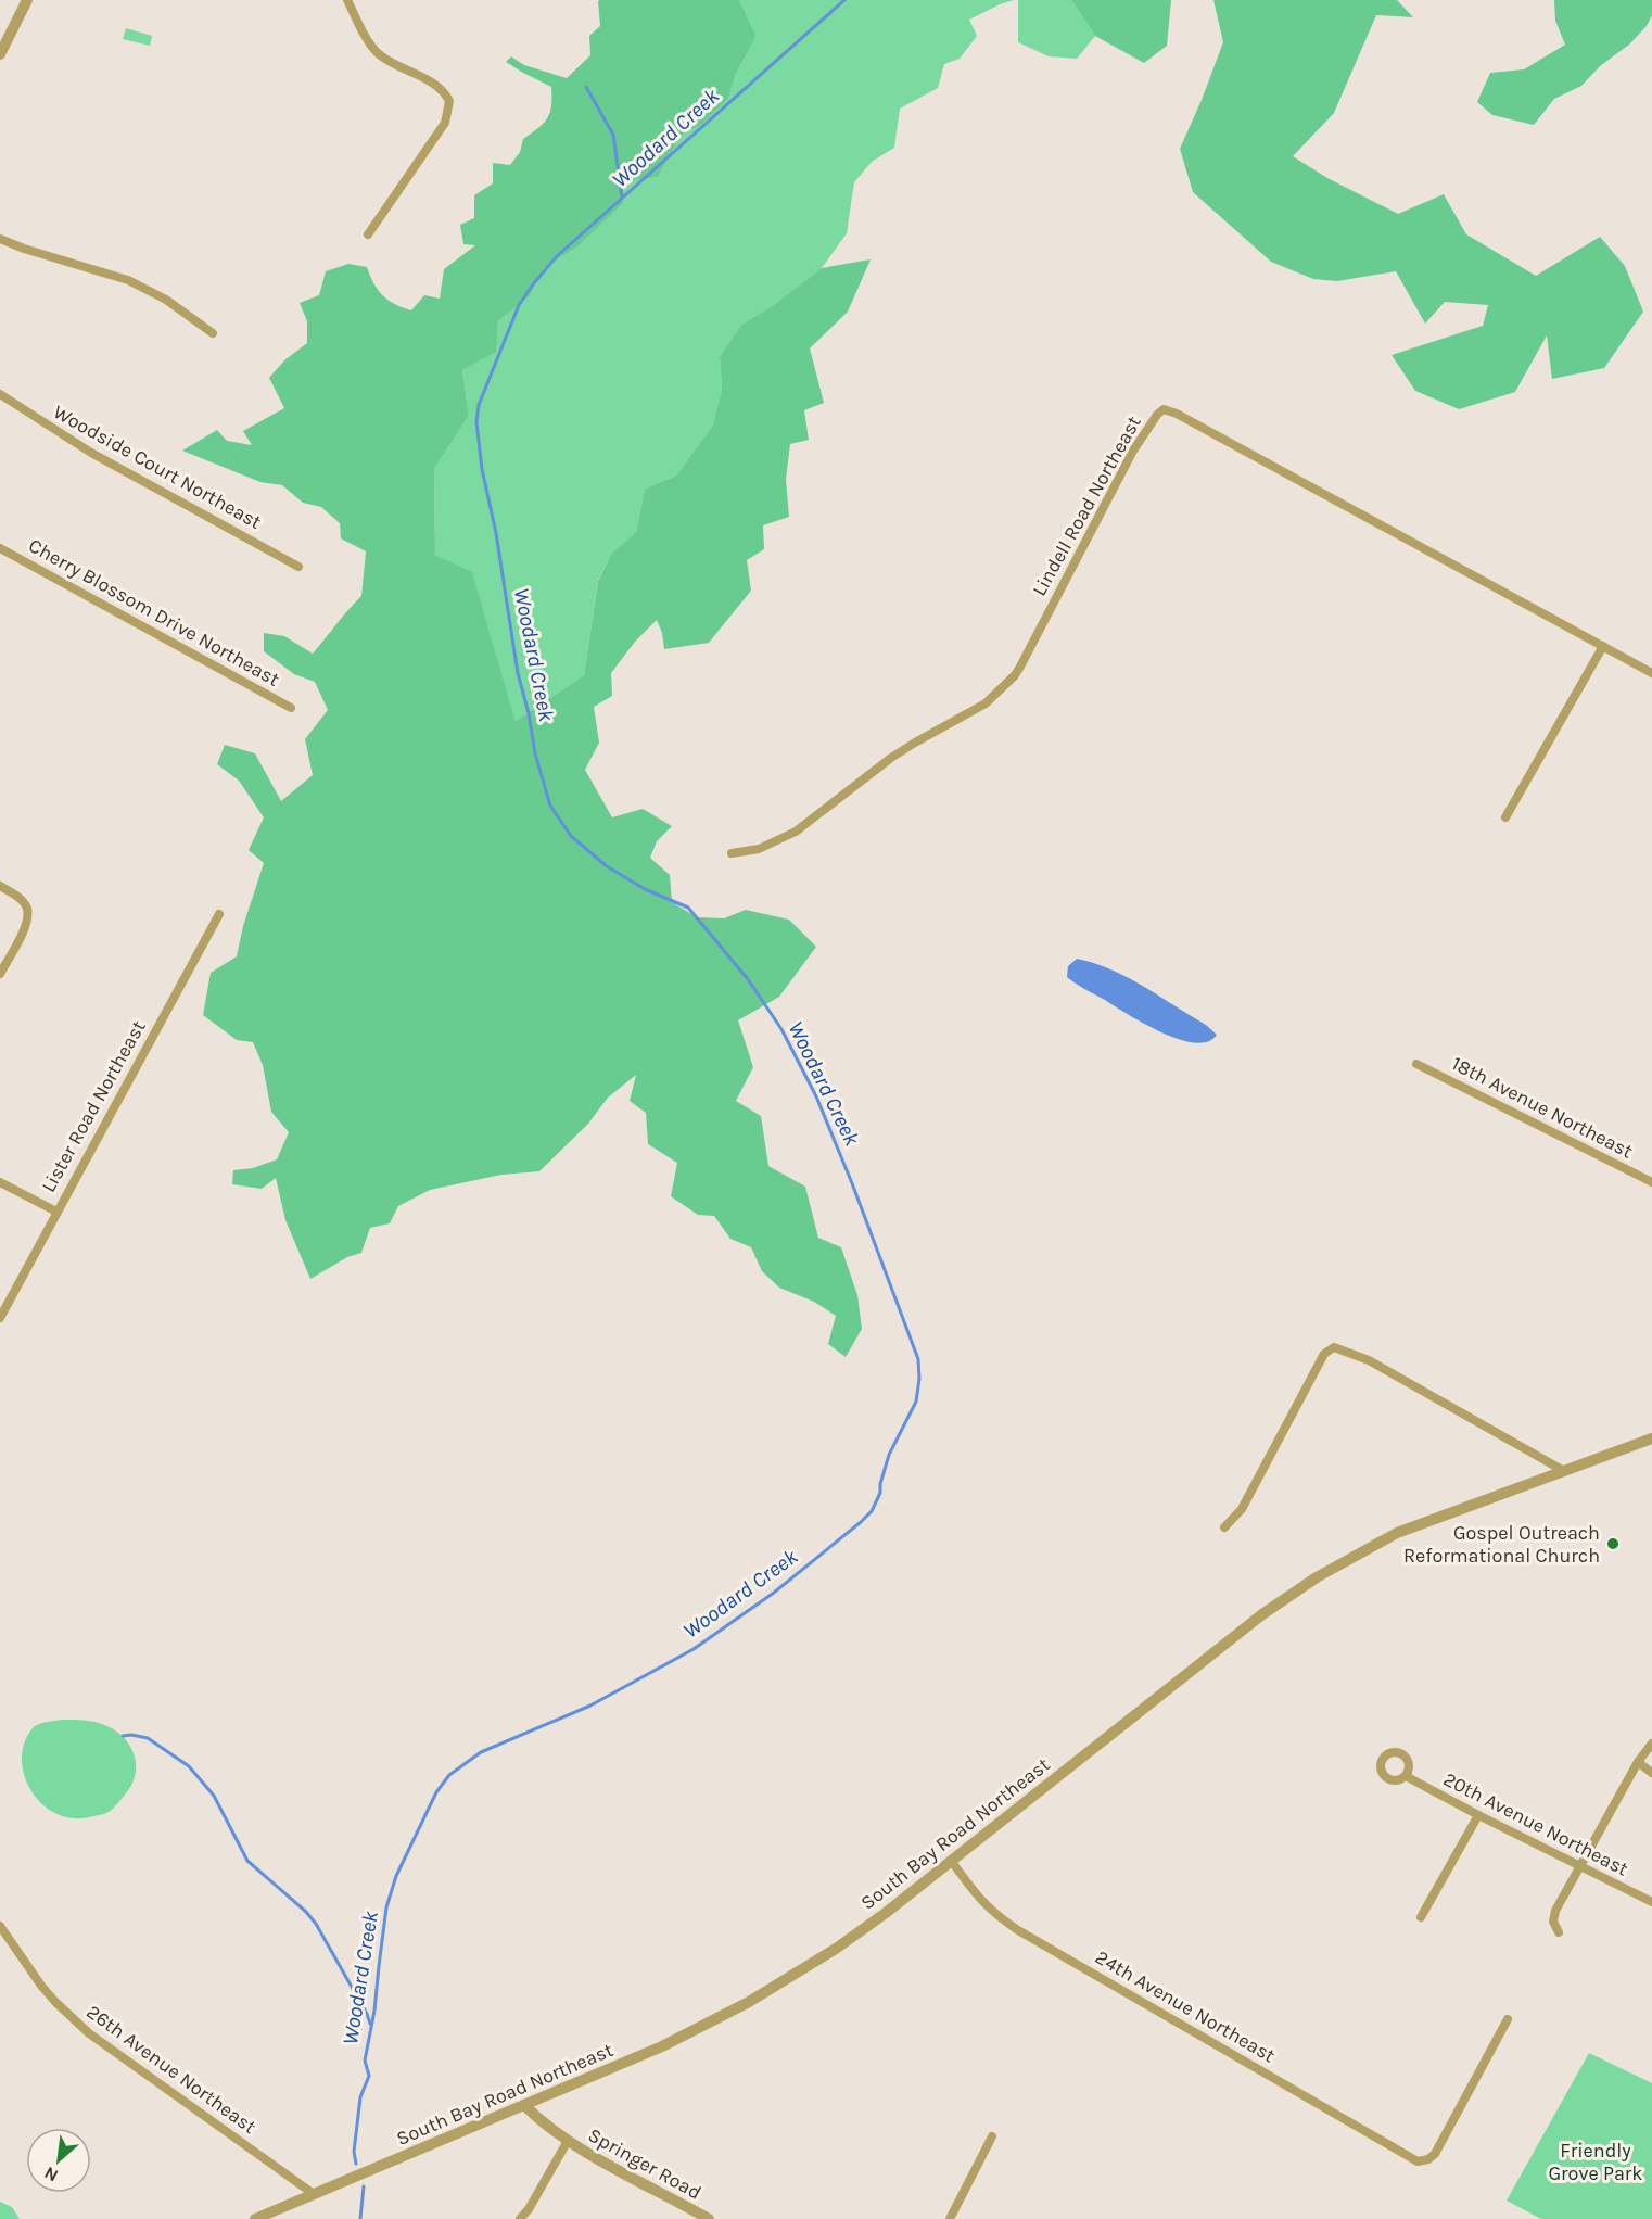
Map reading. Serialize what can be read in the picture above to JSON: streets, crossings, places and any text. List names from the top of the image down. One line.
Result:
{"streets":{"street":["Woodside Court Northeast","Lindell Road Northeast","Cherry Blossom Drive Northeast","Lister Road Northeast","18th Avenue Northeast","20th Avenue Northeast","South Bay Road Northeast","24th Avenue Northeast","26th Avenue Northeast","Springer Road"]},"crossings":[["South Bay Road Northeast","24th Avenue Northeast"],["South Bay Road Northeast","26th Avenue Northeast"]],"water":["Woodard Creek"],"parks":["Friendly Grove Park"],"places":["Gospel Outreach Reformational Church"],"north":"bottom left"}
